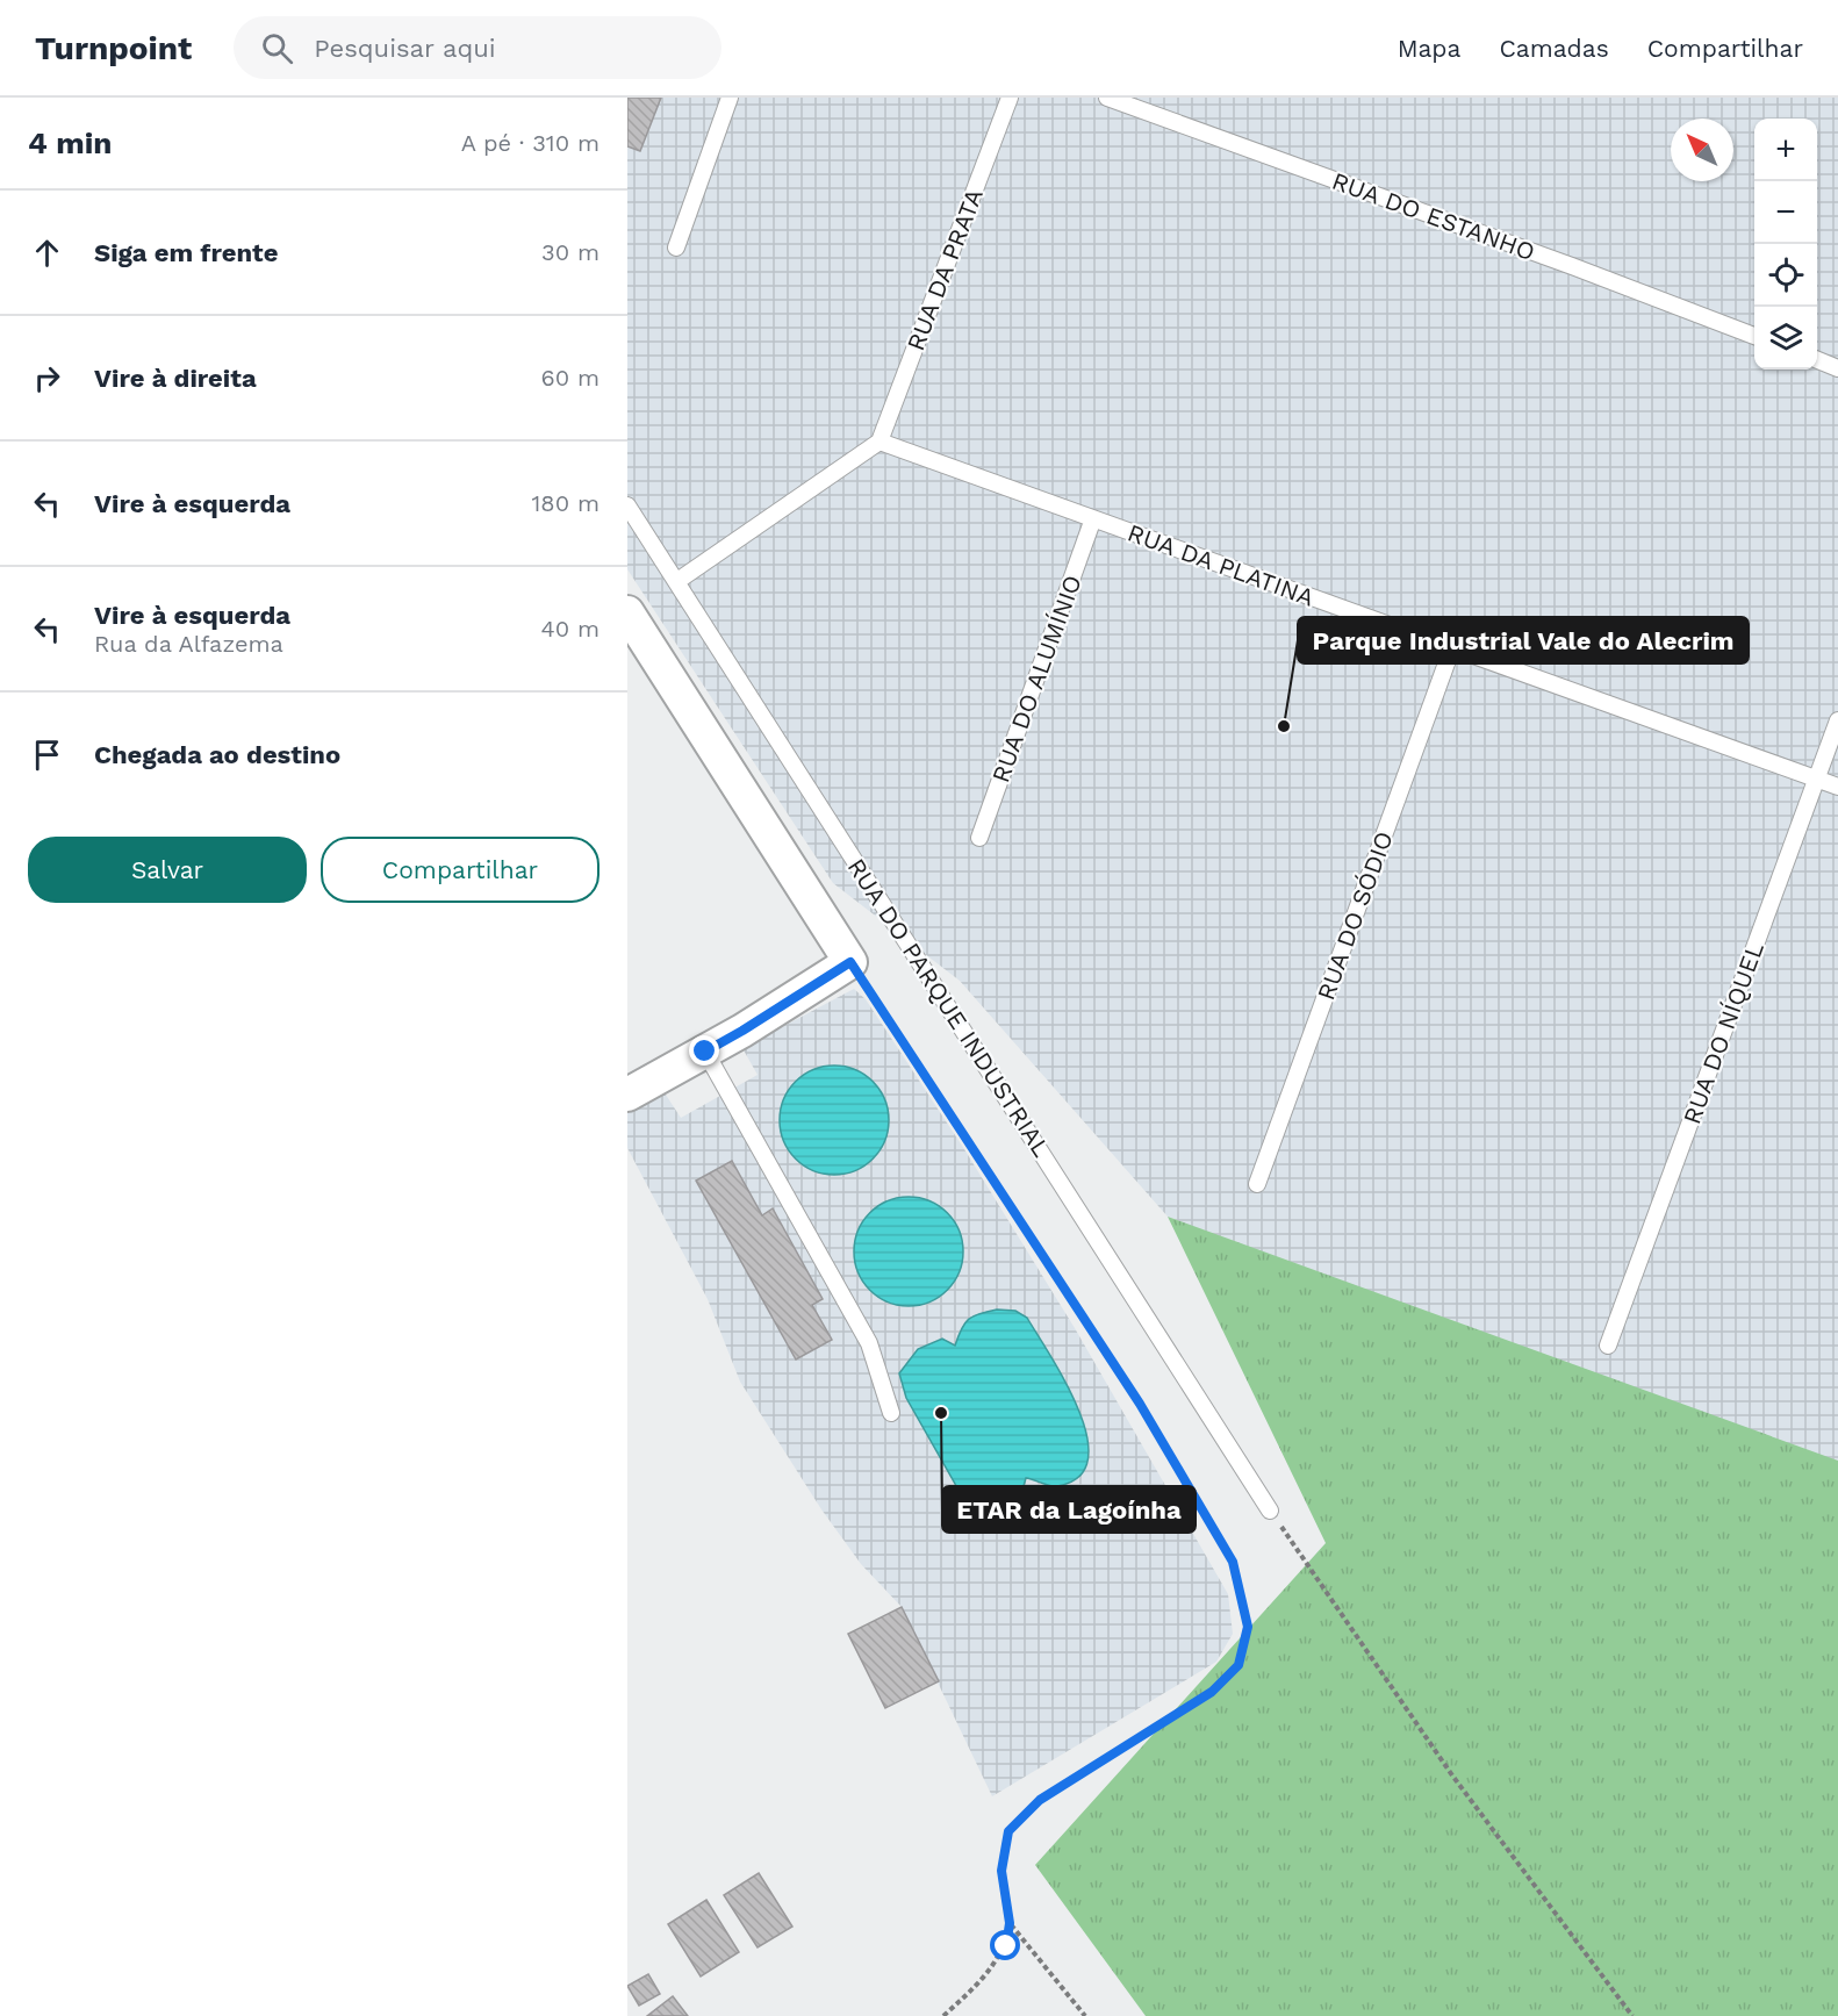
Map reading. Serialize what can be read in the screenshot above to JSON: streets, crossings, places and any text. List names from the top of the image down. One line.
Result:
{"streets":{"lane":["RUA DO ESTANHO","RUA DA PRATA","RUA DA PLATINA","RUA DO ALUMÍNIO","RUA DO SÓDIO","RUA DO PARQUE INDUSTRIAL","RUA DO NÍQUEL"]},"crossings":[["RUA DA PRATA","RUA DA PLATINA"],["RUA DA PLATINA","RUA DO ALUMÍNIO"],["RUA DA PLATINA","RUA DO SÓDIO"],["RUA DA PLATINA","RUA DO NÍQUEL"]],"places":["Parque Industrial Vale do Alecrim","ETAR da Lagoínha"],"north":"top left","page":{"header":"Turnpoint","search":"Pesquisar aqui","nav":["Mapa","Camadas","Compartilhar"],"heading":["4 min","A pé · 310 m"],"map_buttons":["+","−"],"list":[["Siga em frente","30 m"],["Vire à direita","60 m"],["Vire à esquerda","180 m"],["Vire à esquerda","Rua da Alfazema","40 m"],"Chegada ao destino"],"buttons":["Salvar","Compartilhar"]}}
